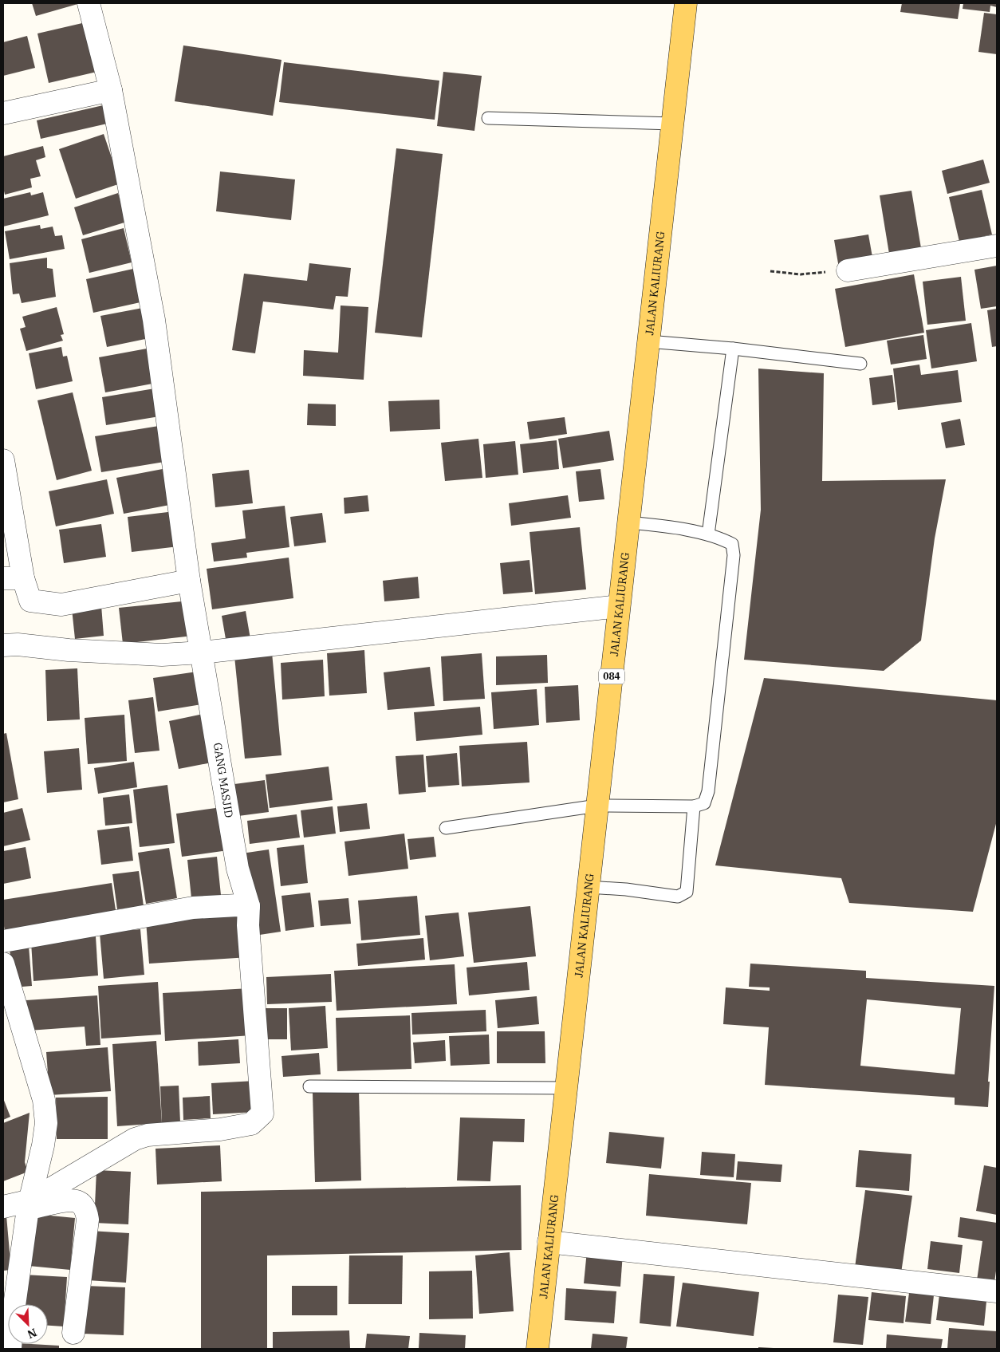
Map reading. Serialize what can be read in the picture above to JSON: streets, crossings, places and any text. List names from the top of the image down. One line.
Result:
{"streets":{"main road":["JALAN KALIURANG","084"],"street":["GANG MASJID"]},"north":"bottom right"}
